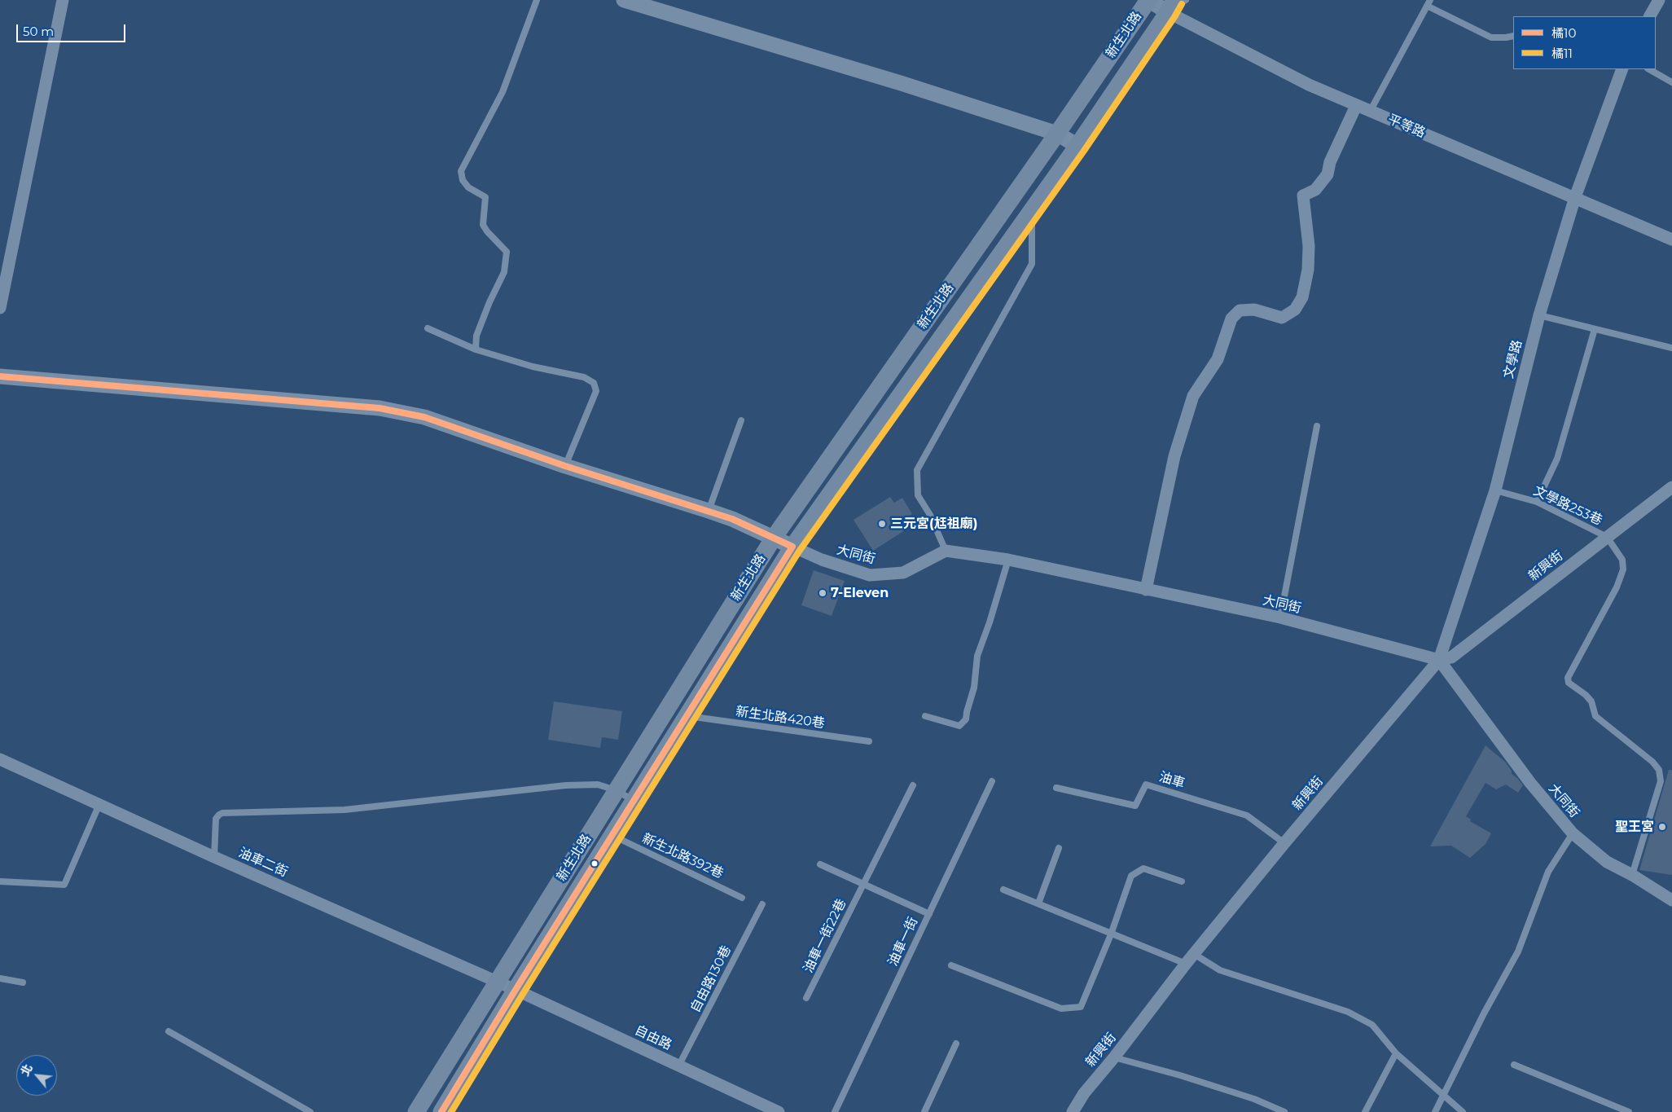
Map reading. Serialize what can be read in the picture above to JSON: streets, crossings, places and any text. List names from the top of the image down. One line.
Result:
{"streets":{"main road":["新生北路"],"street":["平等路","文學路","大同街","新興街","油車二街","自由路"],"lane":["文學路253巷","新生北路420巷","油車","新生北路392巷","油車一街22巷","油車一街","自由路130巷"]},"crossings":[["新生北路","平等路"],["新生北路","大同街"],["新生北路","新生北路420巷"],["新生北路","新生北路392巷"],["新生北路","油車二街"],["新生北路","自由路"],["平等路","文學路"],["文學路","文學路253巷"],["文學路","大同街"],["文學路","新興街"],["文學路253巷","新興街"],["大同街","新興街"],["新興街","油車"],["油車二街","自由路"],["自由路130巷","自由路"]],"places":["三元宮(尪祖廟)","7-Eleven","聖王宮"],"lines":["transit line 橘11","transit line 橘10"],"legend":["橘10","橘11"],"scale_bar":"50 m","north":"top left"}
